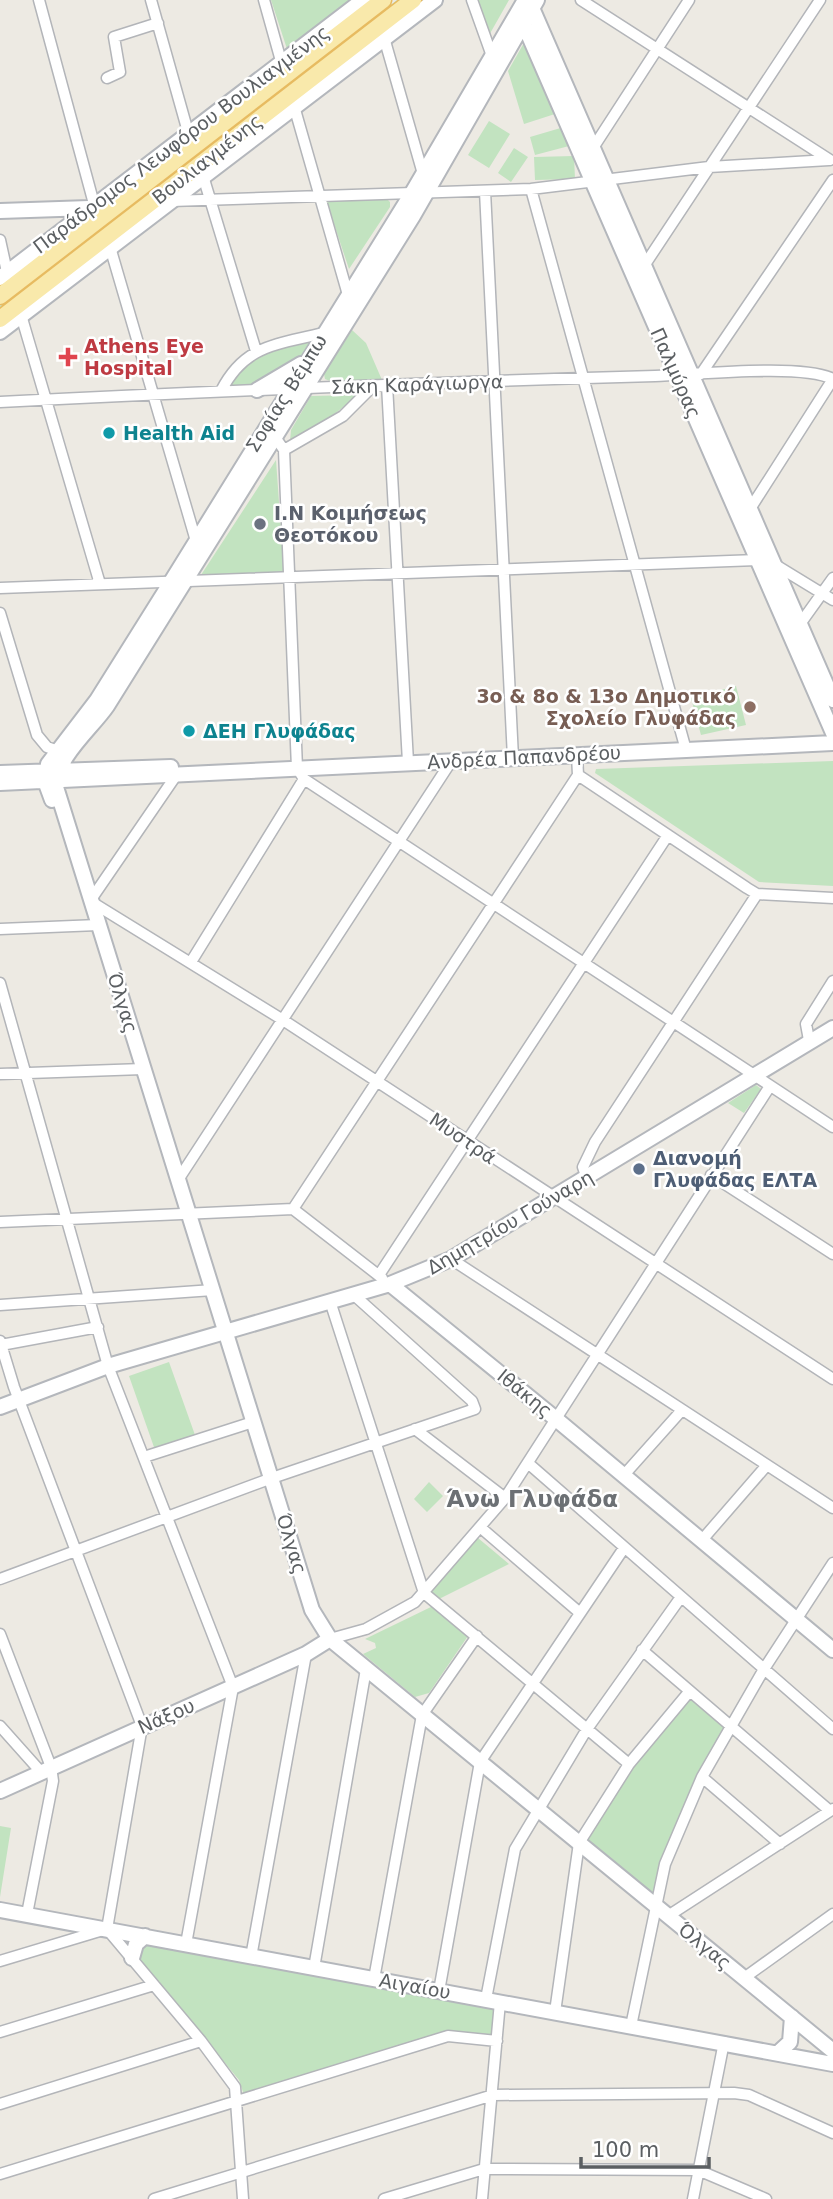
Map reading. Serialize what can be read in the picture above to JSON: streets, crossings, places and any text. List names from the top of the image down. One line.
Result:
{"streets":{"main road":["Παράδρομος Λεωφόρου Βουλιαγμένης","Βουλιαγμένης","Παλμύρας","Σοφίας Βέμπω","Ανδρέα Παπανδρέου","Όλγας","Δημητρίου Γούναρη","Ιθάκης","Νάξου","Αιγαίου"],"street":["Σάκη Καράγιωργα","Μυστρά"]},"crossings":[["Παλμύρας","Σάκη Καράγιωργα"],["Παλμύρας","Σοφίας Βέμπω"],["Σάκη Καράγιωργα","Σοφίας Βέμπω"],["Σοφίας Βέμπω","Ανδρέα Παπανδρέου"],["Σοφίας Βέμπω","Όλγας"],["Ανδρέα Παπανδρέου","Όλγας"],["Όλγας","Μυστρά"],["Όλγας","Δημητρίου Γούναρη"],["Όλγας","Νάξου"],["Μυστρά","Δημητρίου Γούναρη"],["Δημητρίου Γούναρη","Ιθάκης"]],"districts":["Άνω Γλυφάδα"],"places":{"health":["Athens Eye Hospital"],"other":["Health Aid","Ι.Ν Κοιμήσεως Θεοτόκου","3ο & 8ο & 13ο Δημοτικό Σχολείο Γλυφάδας","ΔΕΗ Γλυφάδας","Διανομή Γλυφάδας ΕΛΤΑ"]},"scale_bar":"100 m"}
